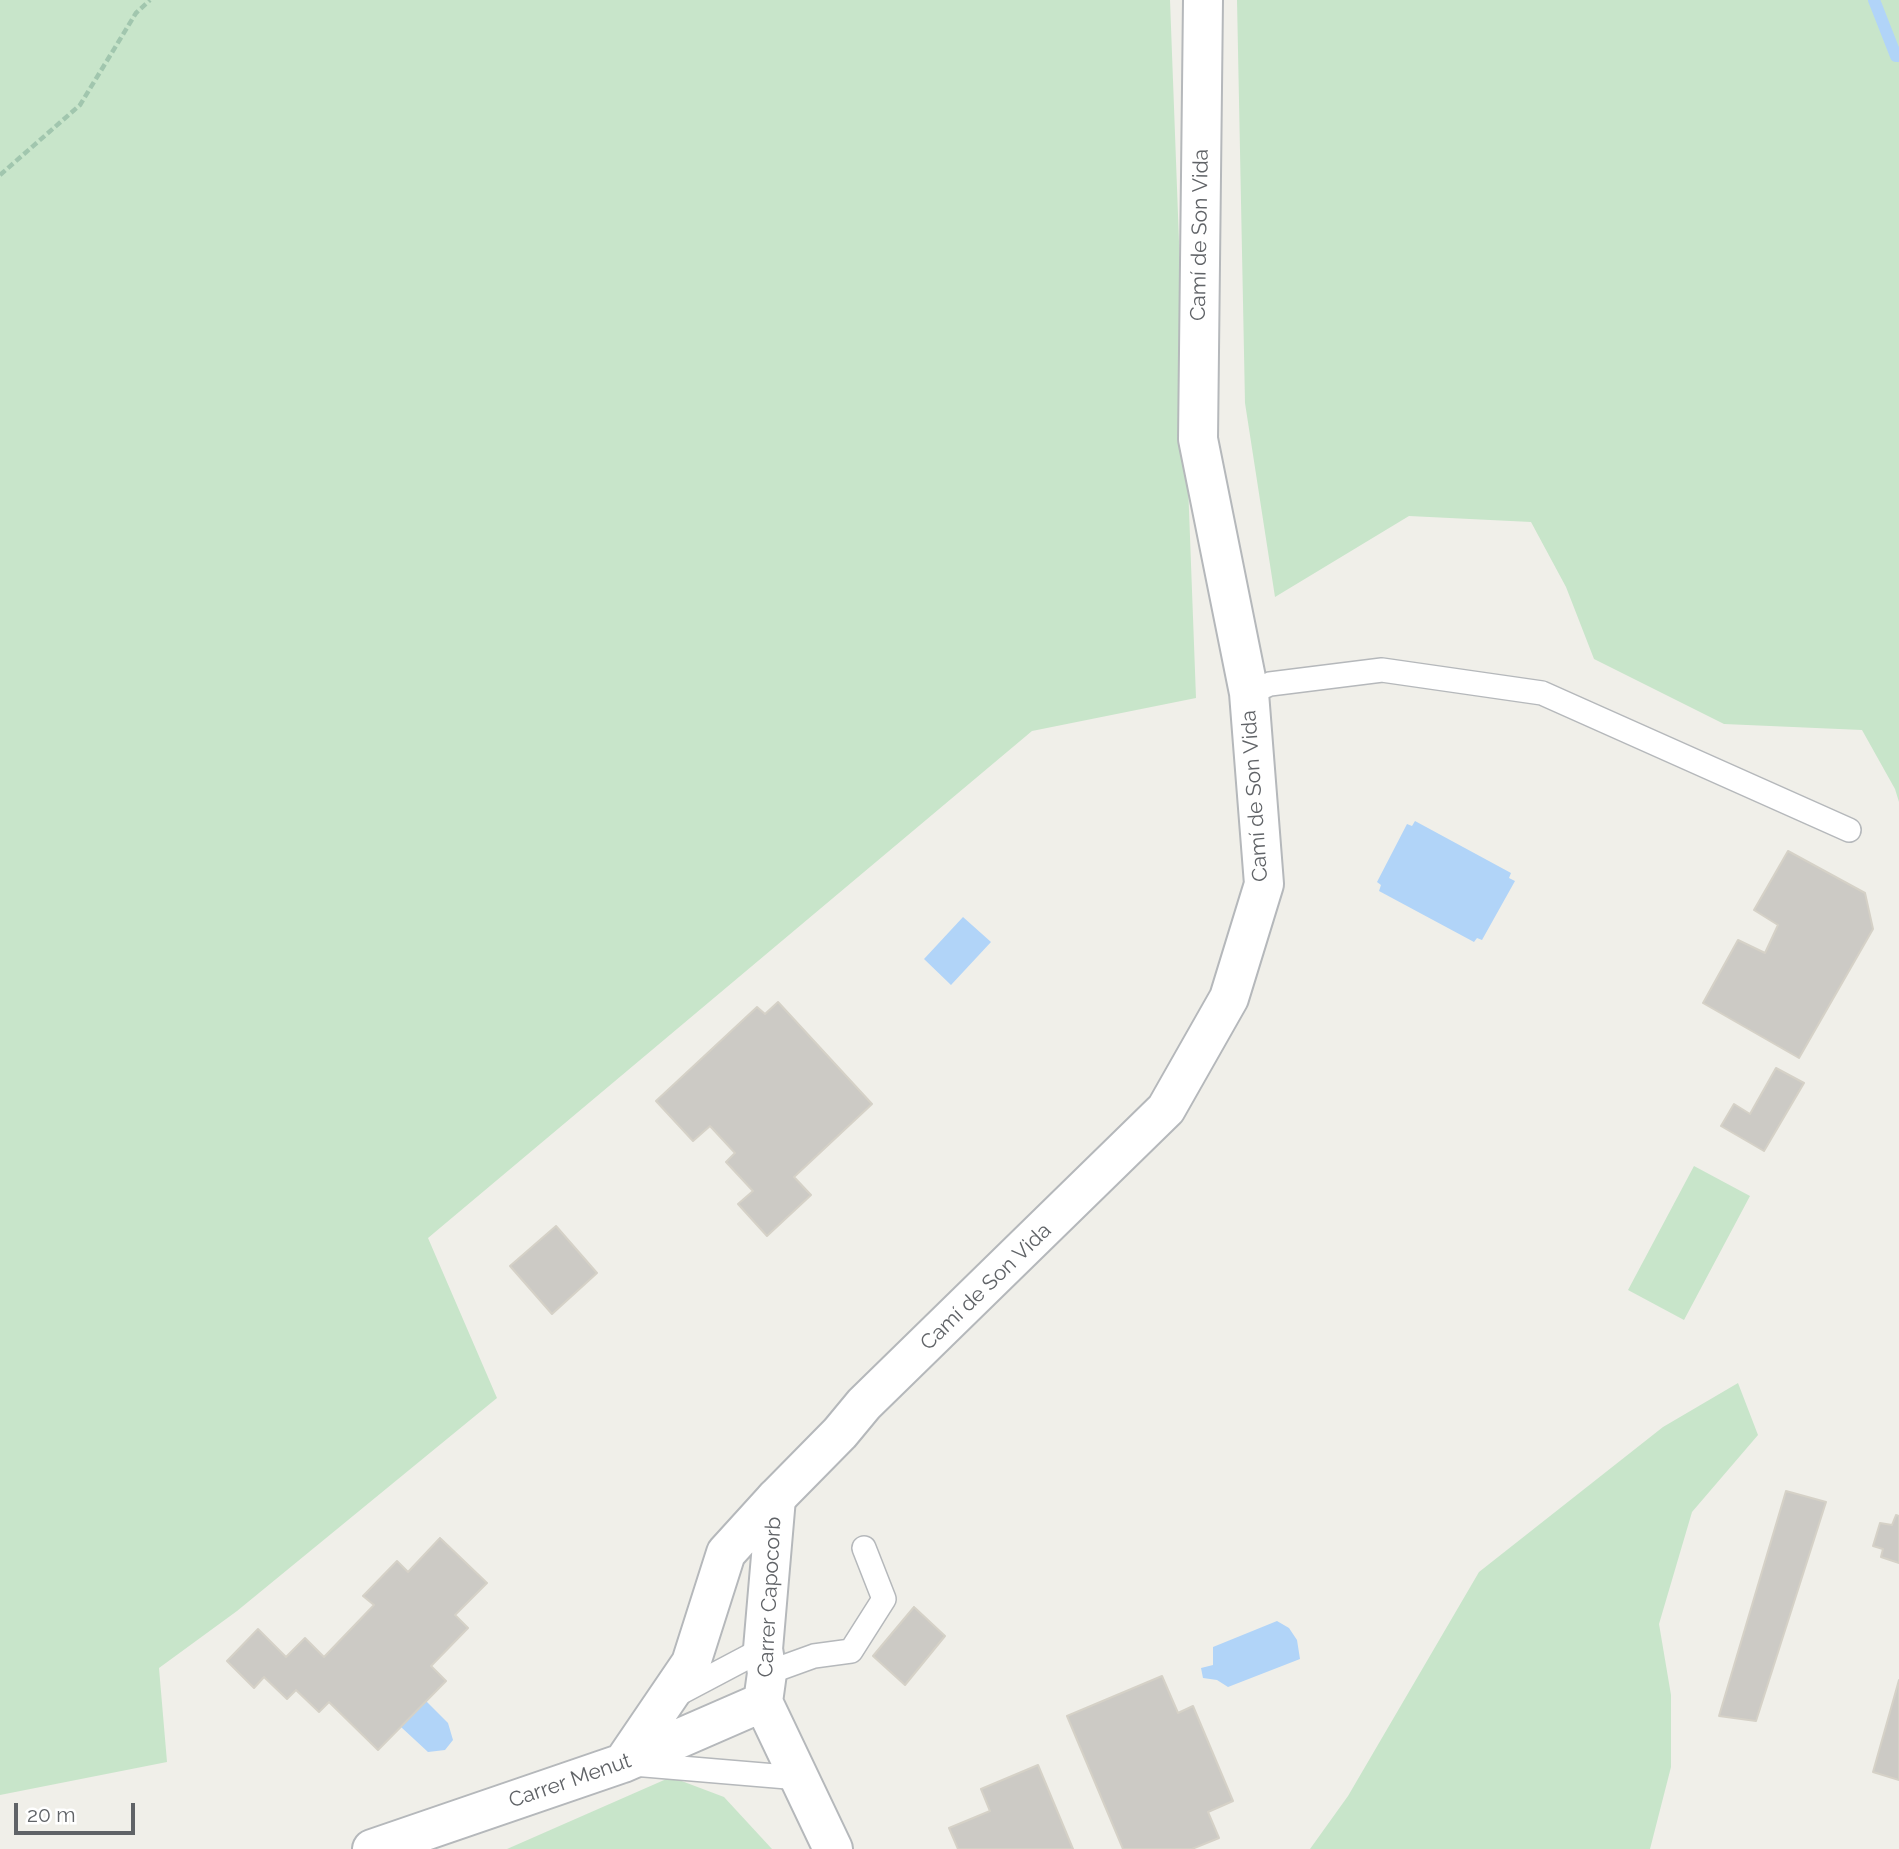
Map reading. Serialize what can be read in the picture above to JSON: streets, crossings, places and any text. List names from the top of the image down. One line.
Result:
{"streets":{"street":["Camí de Son Vida","Carrer Capocorb","Carrer Menut"]},"crossings":[["Camí de Son Vida","Carrer Capocorb"],["Camí de Son Vida","Carrer Menut"],["Carrer Capocorb","Carrer Menut"]],"scale_bar":"20 m"}
